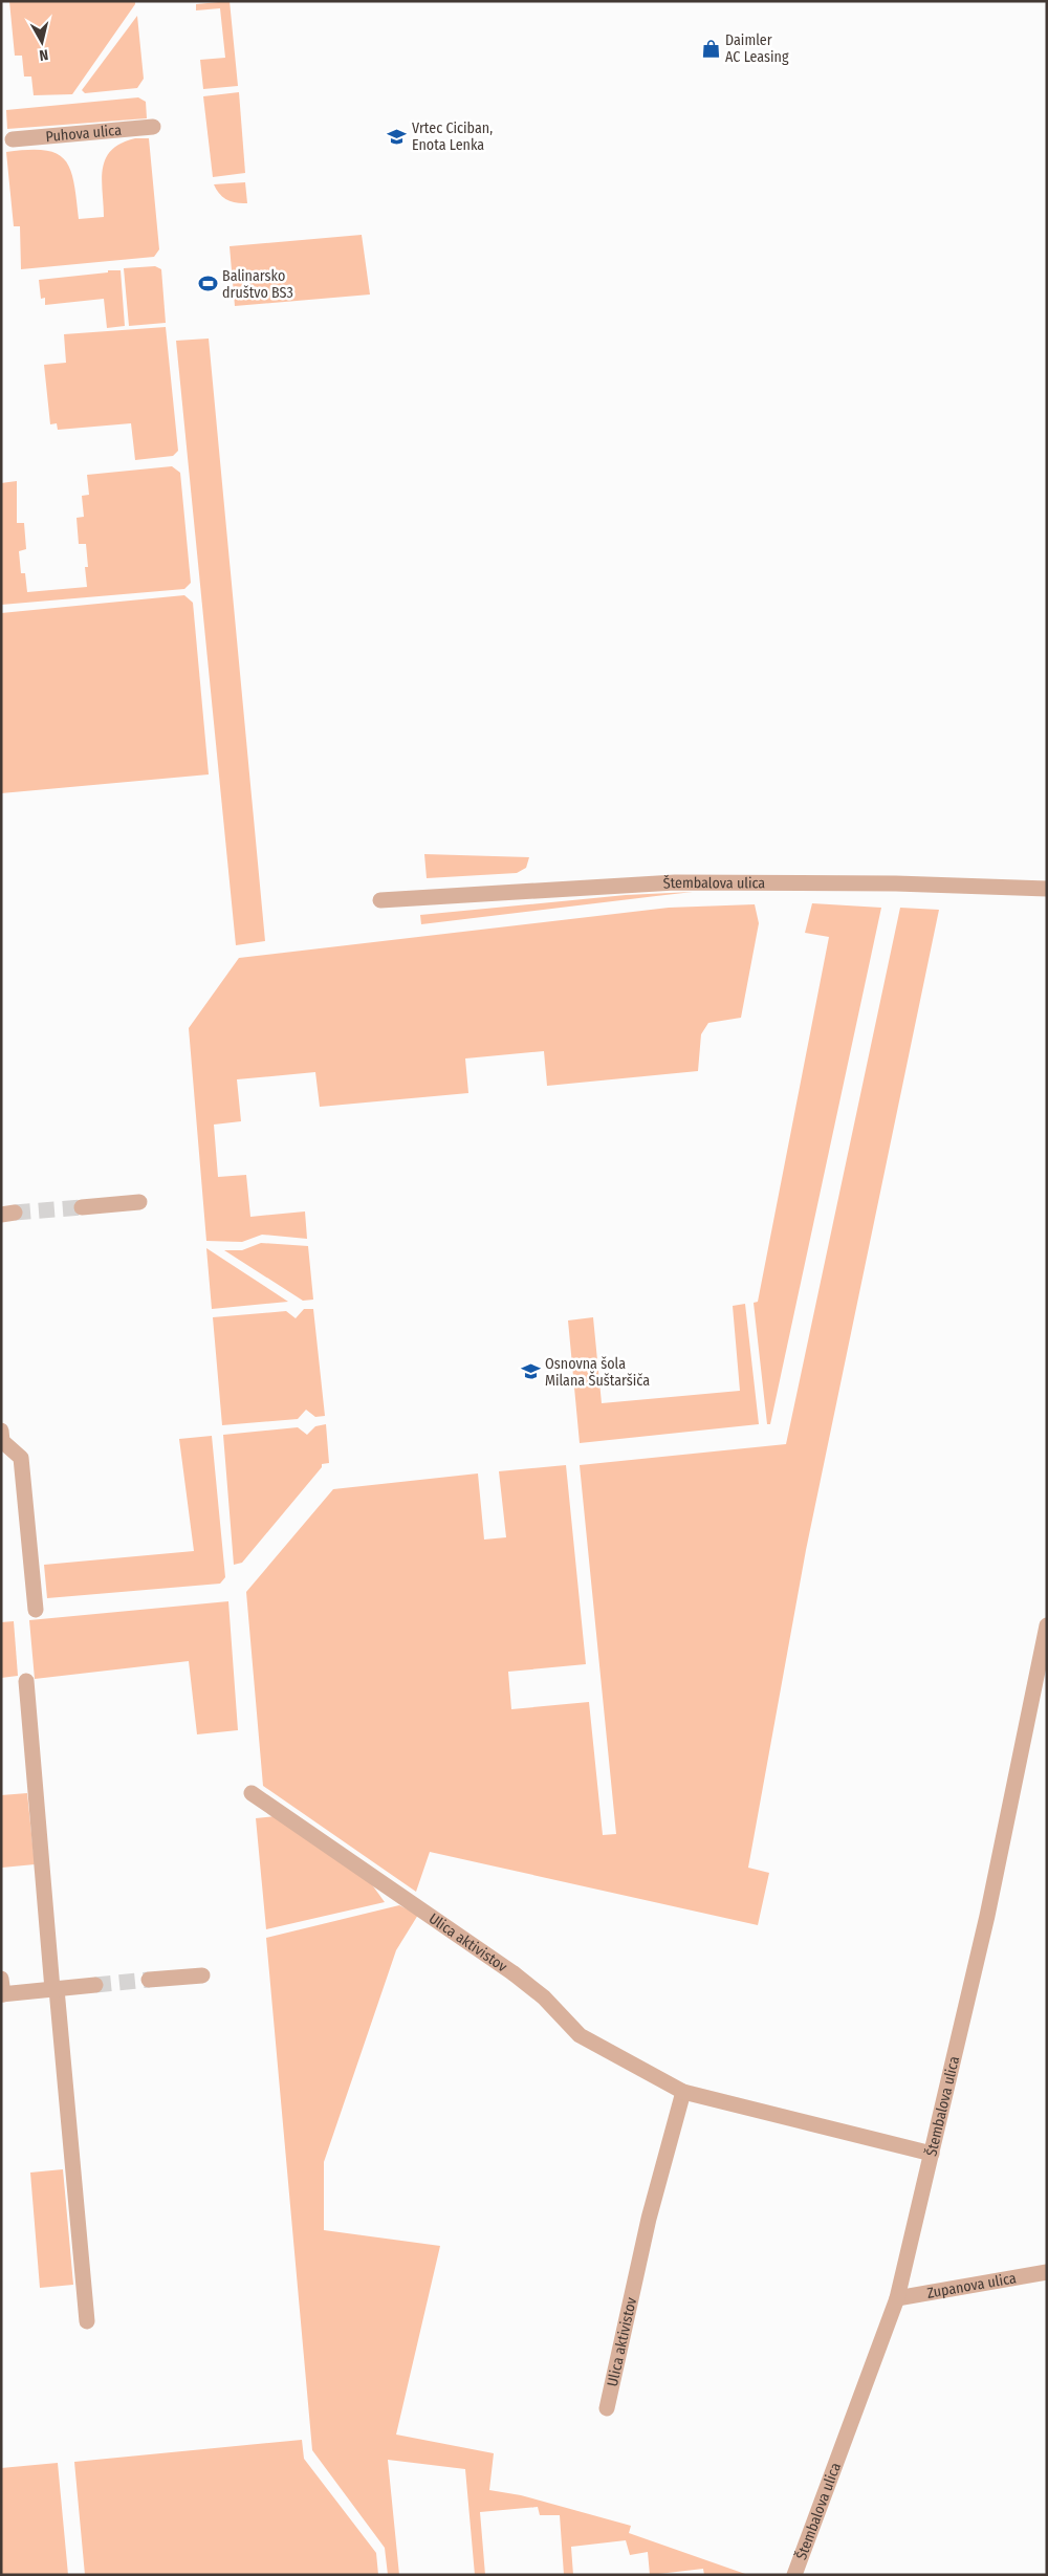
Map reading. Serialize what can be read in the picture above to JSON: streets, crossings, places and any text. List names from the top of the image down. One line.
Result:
{"streets":{"street":["Puhova ulica","Štembalova ulica","Ulica aktivistov","Zupanova ulica"]},"crossings":[["Štembalova ulica","Ulica aktivistov"],["Štembalova ulica","Zupanova ulica"]],"places":{"shop":["Daimler AC Leasing"],"school or university":["Vrtec Ciciban, Enota Lenka","Osnovna šola Milana Šuštaršiča"],"sports":["Balinarsko društvo BS3"]},"north":"bottom"}
